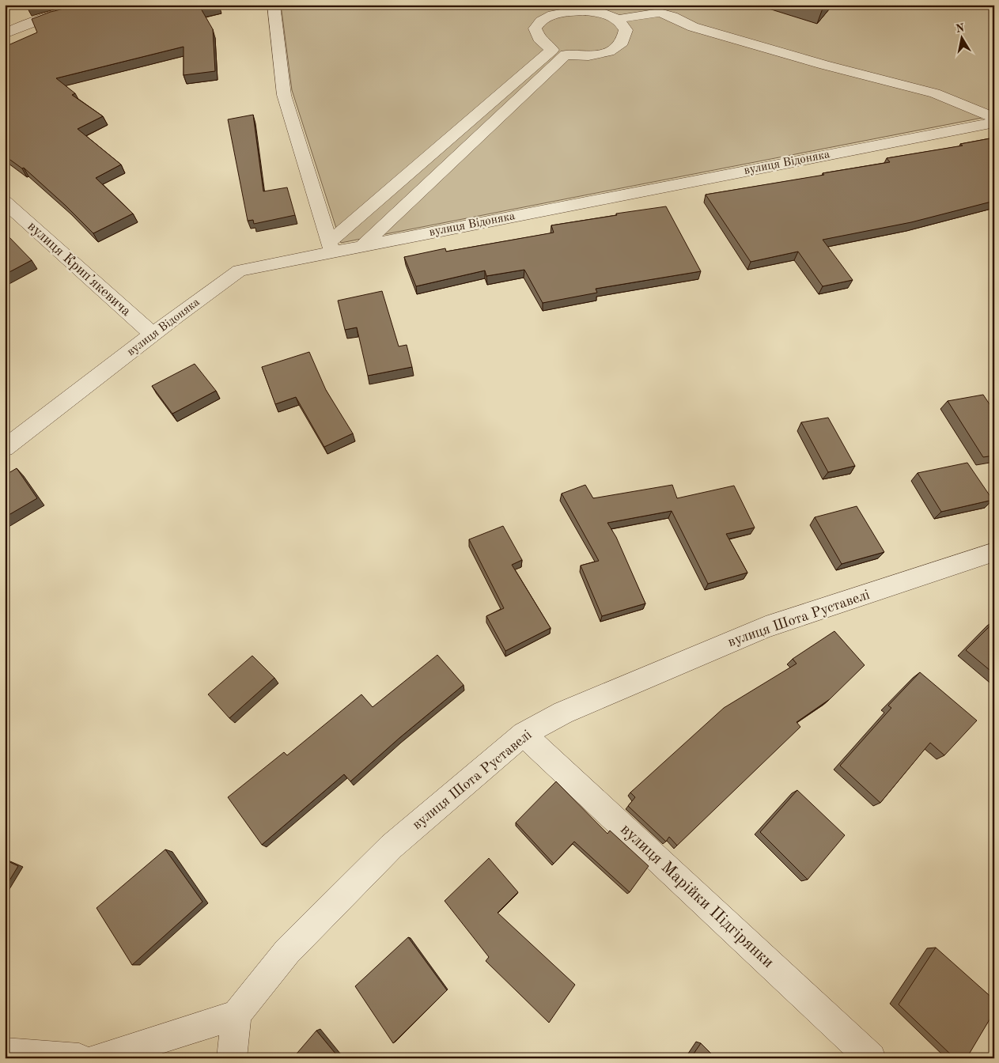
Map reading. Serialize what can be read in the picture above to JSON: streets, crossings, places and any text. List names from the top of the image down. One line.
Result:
{"streets":{"street":["вулиця Відоняка","вулиця Крипʼякевича","вулиця Шота Руставелі","вулиця Марійки Підгірянки"]},"crossings":[["вулиця Відоняка","вулиця Крипʼякевича"],["вулиця Шота Руставелі","вулиця Марійки Підгірянки"]],"north":"top"}
